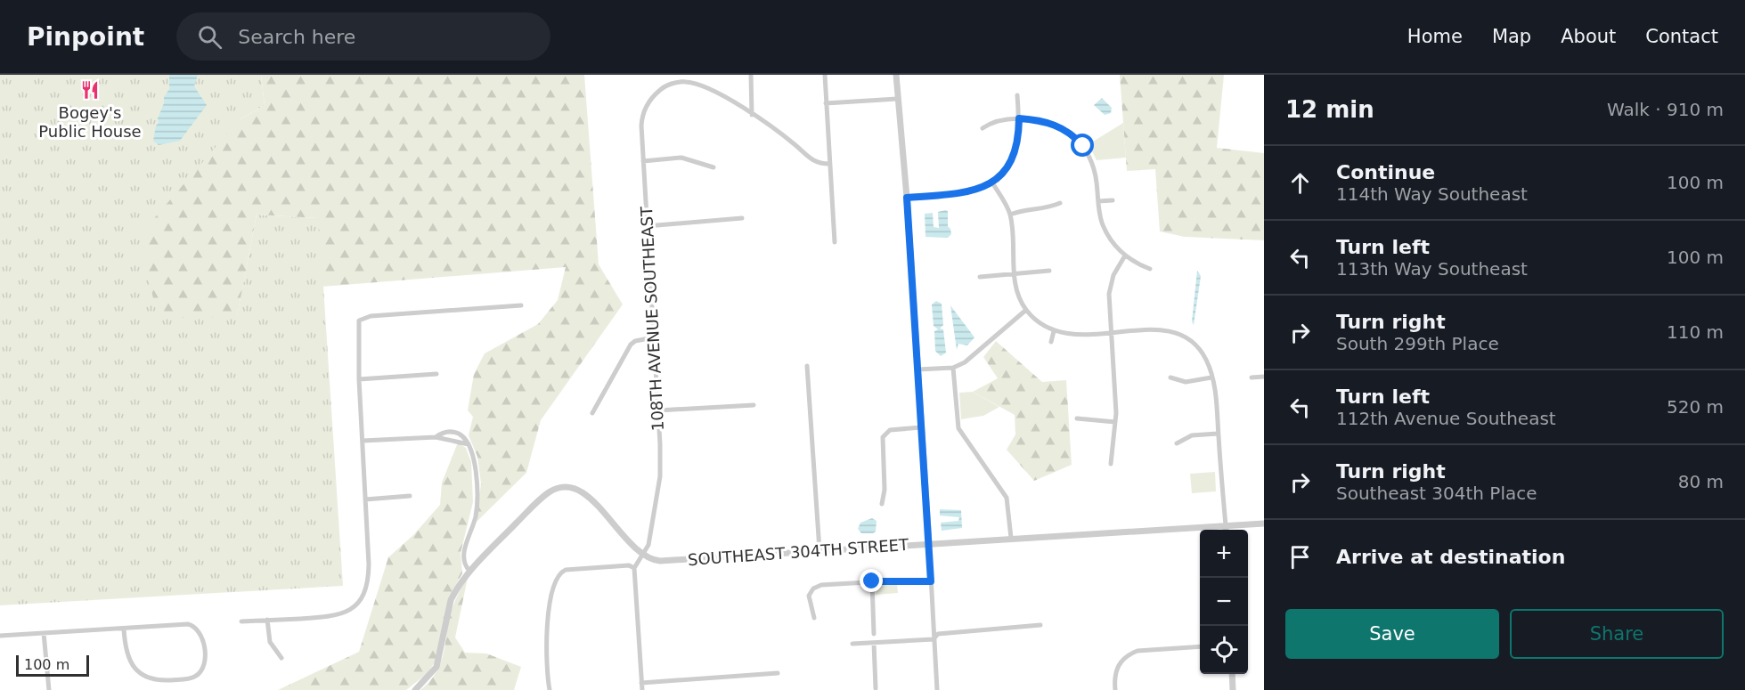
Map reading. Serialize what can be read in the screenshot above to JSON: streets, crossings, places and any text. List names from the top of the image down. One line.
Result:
{"streets":{"street":["108TH AVENUE SOUTHEAST","SOUTHEAST 304TH STREET"]},"crossings":[["108TH AVENUE SOUTHEAST","SOUTHEAST 304TH STREET"]],"places":{"restaurant":["Bogey's Public House"]},"scale_bar":"100 m","page":{"header":"Pinpoint","search":"Search here","nav":["Home","Map","About","Contact"],"heading":["12 min","Walk · 910 m"],"list":[["Continue","114th Way Southeast","100 m"],["Turn left","113th Way Southeast","100 m"],["Turn right","South 299th Place","110 m"],["Turn left","112th Avenue Southeast","520 m"],["Turn right","Southeast 304th Place","80 m"],"Arrive at destination"],"map_buttons":["+","−"],"buttons":["Save","Share"],"scale":"100 m"}}
